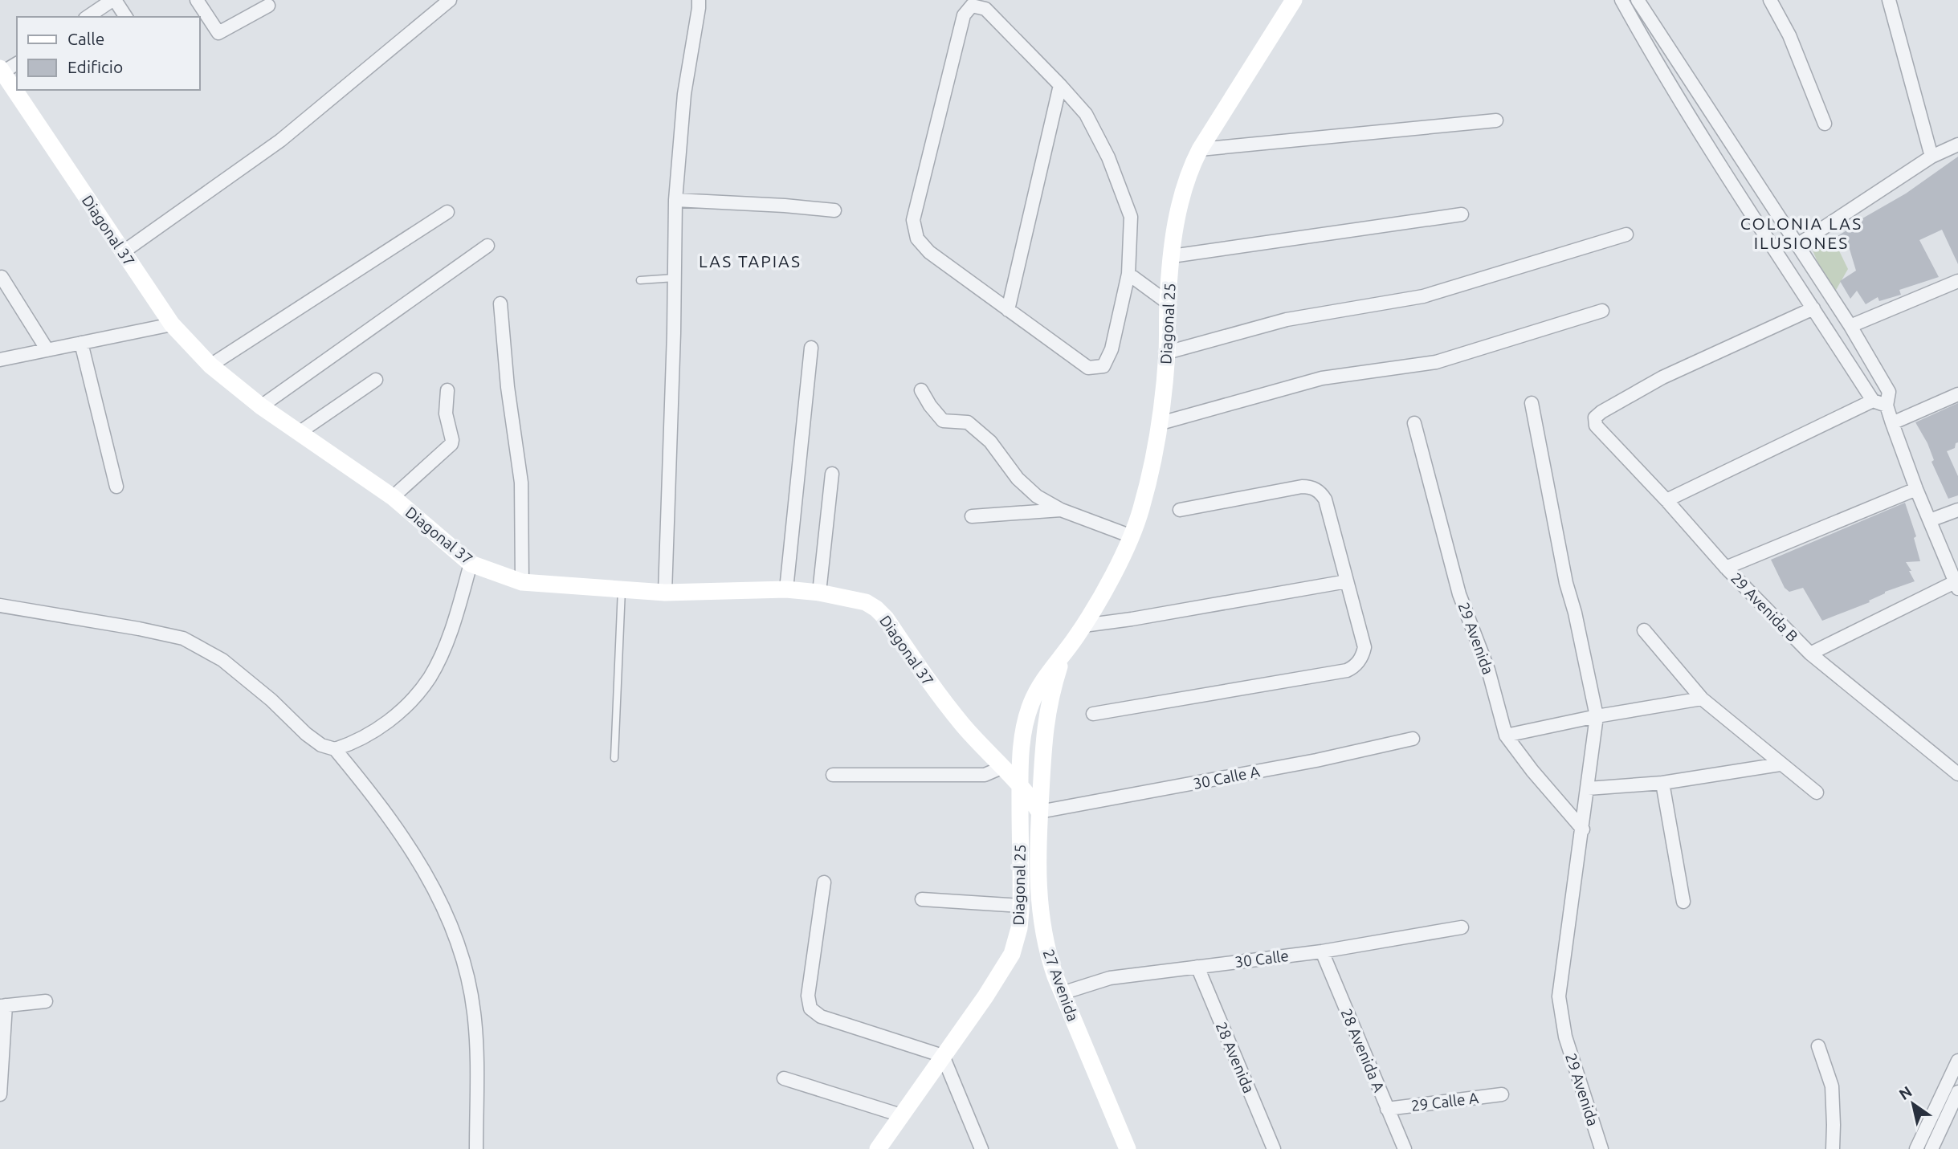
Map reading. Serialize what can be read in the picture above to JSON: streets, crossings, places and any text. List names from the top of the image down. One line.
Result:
{"streets":{"main road":["Diagonal 37","Diagonal 25","27 Avenida"],"street":["29 Avenida B","29 Avenida","30 Calle A","30 Calle","28 Avenida A","28 Avenida","29 Calle A"]},"crossings":[["Diagonal 37","Diagonal 25"],["Diagonal 37","30 Calle A"],["Diagonal 37","27 Avenida"],["Diagonal 25","30 Calle A"],["Diagonal 25","27 Avenida"],["30 Calle A","27 Avenida"],["30 Calle","27 Avenida"],["30 Calle","28 Avenida A"],["30 Calle","28 Avenida"],["28 Avenida A","29 Calle A"]],"districts":["COLONIA LAS ILUSIONES","LAS TAPIAS"],"legend":["Calle","Edificio"],"north":"top left"}
